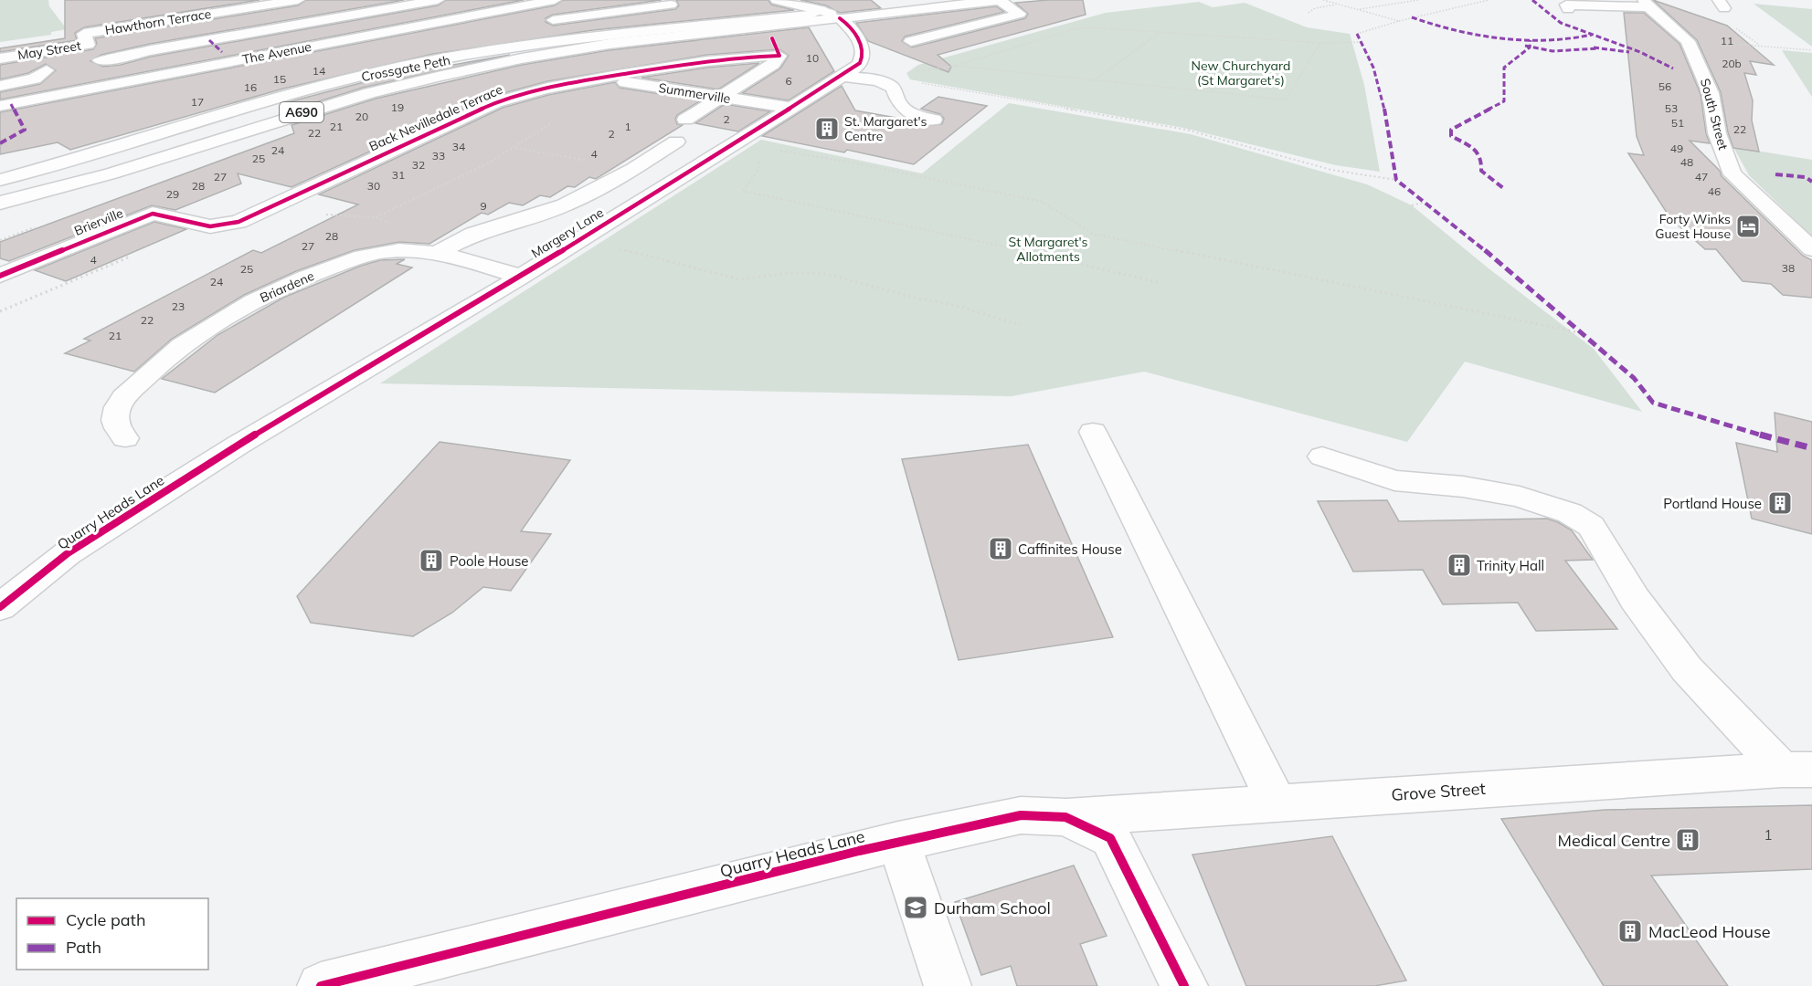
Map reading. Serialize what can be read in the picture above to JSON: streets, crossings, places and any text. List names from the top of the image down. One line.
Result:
{"streets":{"main road":["Hawthorn Terrace","May Street","The Avenue","Crossgate Peth","Summerville","A690","South Street","Back Nevilledale Terrace","Brierville","Margery Lane","Briardene","Quarry Heads Lane","Grove Street"]},"crossings":[["Hawthorn Terrace","May Street"],["Summerville","Back Nevilledale Terrace"],["Summerville","Margery Lane"],["A690","Margery Lane"],["Back Nevilledale Terrace","Brierville"],["Margery Lane","Briardene"],["Margery Lane","Quarry Heads Lane"],["Quarry Heads Lane","Grove Street"]],"parks":["New Churchyard (St Margaret's)","St Margaret's Allotments"],"places":{"building":["St. Margaret's Centre","Portland House","Caffinites House","Poole House","Trinity Hall","Medical Centre","MacLeod House"],"hotel":["Forty Winks Guest House"],"school or university":["Durham School"]},"house_numbers":["11","10","20b","14","15","6","56","16","17","19","53","20","2","51","21","1","22","22","2","34","49","24","4","33","25","48","32","31","27","47","28","30","46","29","9","28","27","4","38","25","24","23","22","21","1"],"legend":["Cycle path","Path"]}
